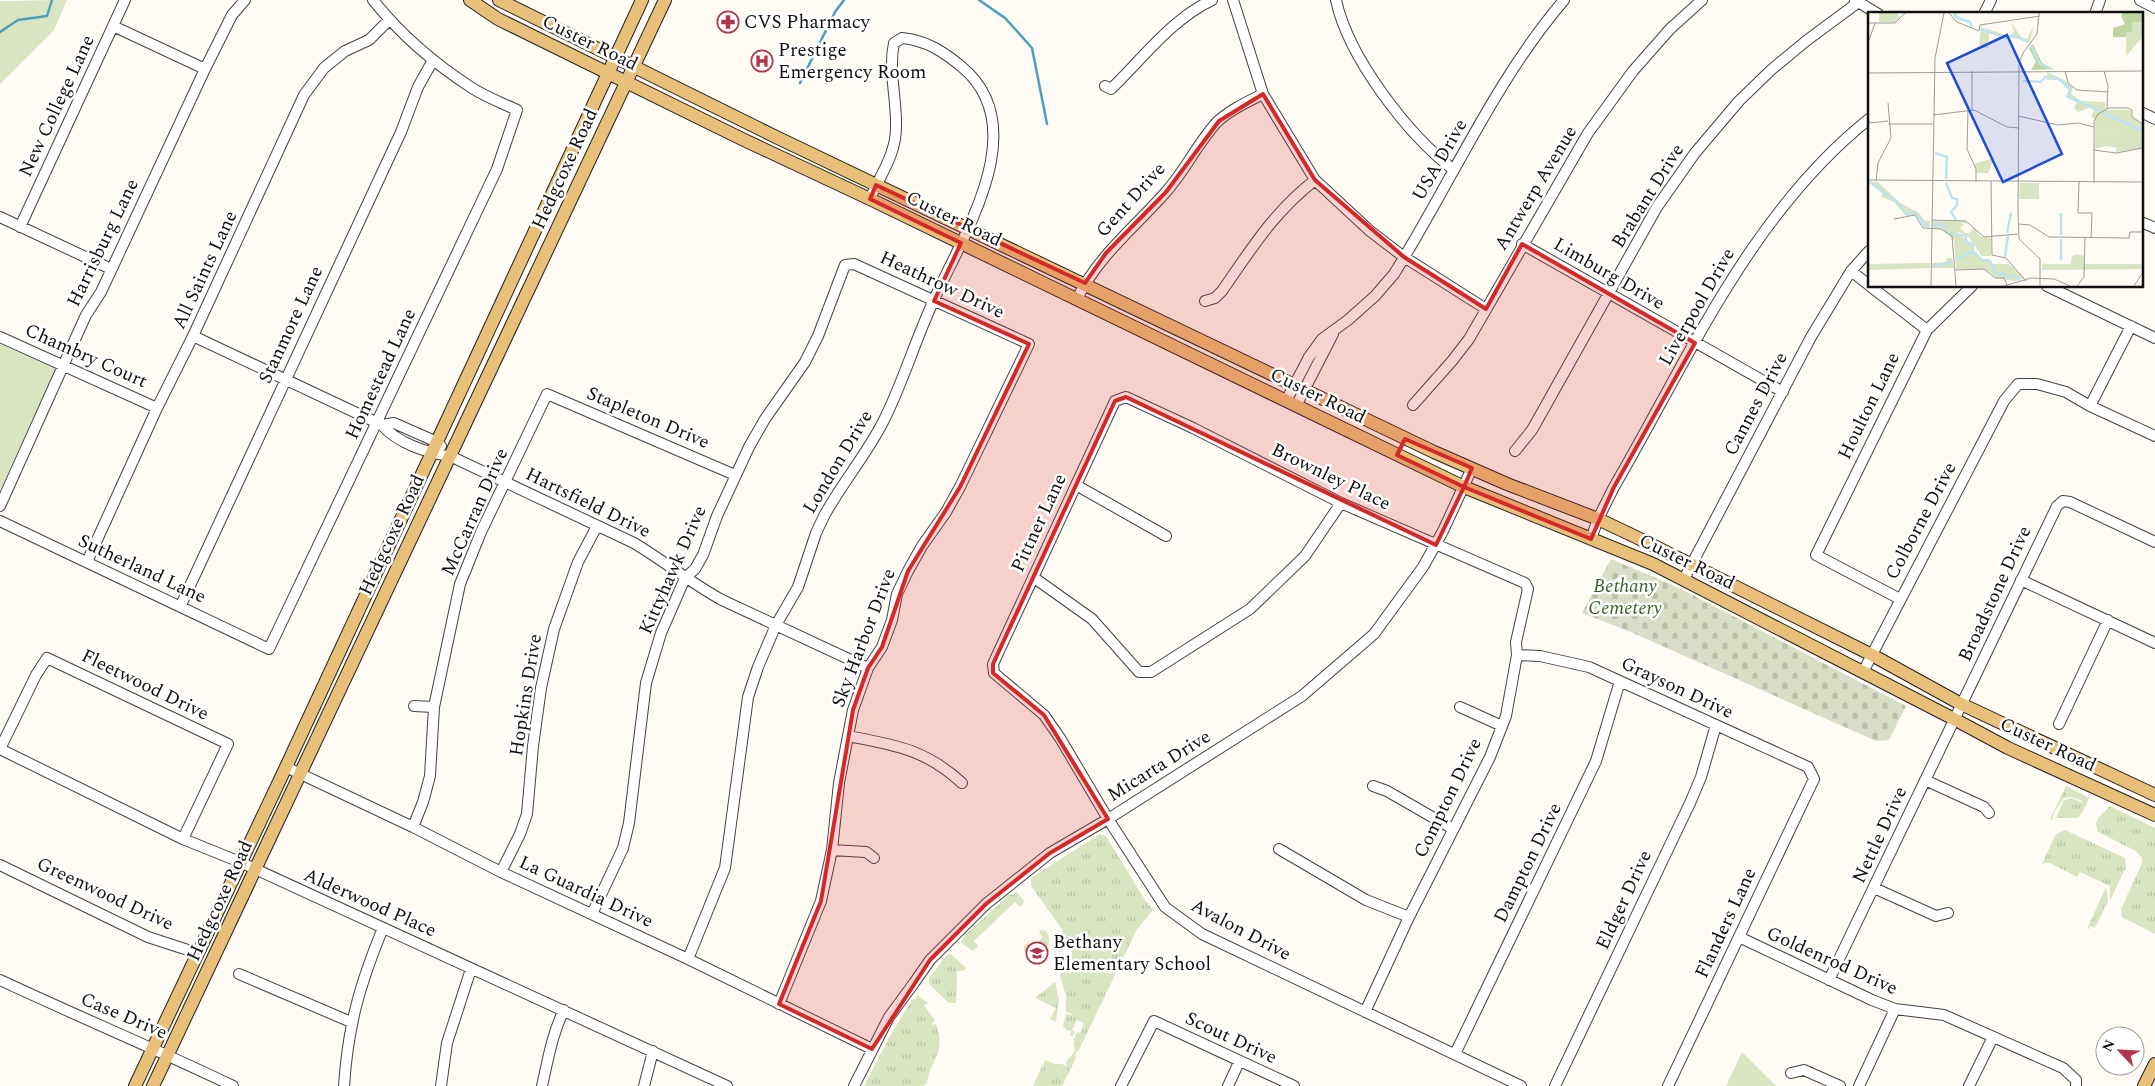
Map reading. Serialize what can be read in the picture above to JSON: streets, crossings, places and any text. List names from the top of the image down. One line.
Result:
{"streets":{"main road":["Custer Road","Hedgcoxe Road"],"street":["New College Lane","USA Drive","Antwerp Avenue","Brabant Drive","Gent Drive","Harrisburg Lane","All Saints Lane","Limburg Drive","Heathrow Drive","Liverpool Drive","Stanmore Lane","Chambry Court","Homestead Lane","Cannes Drive","Houlton Lane","Stapleton Drive","London Drive","Brownley Place","Hartsfield Drive","McCarran Drive","Colborne Drive","Pittner Lane","Sutherland Lane","Kittyhawk Drive","Broadstone Drive","Sky Harbor Drive","Fleetwood Drive","Grayson Drive","Hopkins Drive","Micarta Drive","Compton Drive","Nettle Drive","Dampton Drive","La Guardia Drive","Greenwood Drive","Eldger Drive","Alderwood Place","Flanders Lane","Avalon Drive","Goldenrod Drive","Case Drive","Scout Drive"]},"crossings":[["Custer Road","USA Drive"],["Custer Road","Hedgcoxe Road"],["Custer Road","Gent Drive"],["Custer Road","Liverpool Drive"],["Custer Road","Cannes Drive"],["Custer Road","London Drive"],["Custer Road","Colborne Drive"],["Custer Road","Broadstone Drive"],["Custer Road","Micarta Drive"],["Custer Road","Nettle Drive"],["Hedgcoxe Road","Hartsfield Drive"],["Hedgcoxe Road","La Guardia Drive"],["Hedgcoxe Road","Greenwood Drive"],["Hedgcoxe Road","Alderwood Place"],["Hedgcoxe Road","Case Drive"],["Antwerp Avenue","Limburg Drive"],["Brabant Drive","Limburg Drive"],["Harrisburg Lane","Chambry Court"],["All Saints Lane","Chambry Court"],["All Saints Lane","Sutherland Lane"],["Limburg Drive","Liverpool Drive"],["Limburg Drive","Cannes Drive"],["Heathrow Drive","London Drive"],["Heathrow Drive","Kittyhawk Drive"],["Heathrow Drive","Sky Harbor Drive"],["Stanmore Lane","Homestead Lane"],["Stanmore Lane","Sutherland Lane"],["Homestead Lane","Sutherland Lane"],["Houlton Lane","Colborne Drive"],["Stapleton Drive","McCarran Drive"],["Stapleton Drive","Kittyhawk Drive"],["London Drive","Hartsfield Drive"],["London Drive","La Guardia Drive"],["Brownley Place","Pittner Lane"],["Brownley Place","Micarta Drive"],["Brownley Place","Compton Drive"],["Hartsfield Drive","McCarran Drive"],["Hartsfield Drive","Kittyhawk Drive"],["Hartsfield Drive","Sky Harbor Drive"],["Hartsfield Drive","Hopkins Drive"],["McCarran Drive","La Guardia Drive"],["Pittner Lane","Avalon Drive"],["Kittyhawk Drive","La Guardia Drive"],["Broadstone Drive","Nettle Drive"],["Sky Harbor Drive","La Guardia Drive"],["Fleetwood Drive","Alderwood Place"],["Grayson Drive","Compton Drive"],["Grayson Drive","Dampton Drive"],["Grayson Drive","Eldger Drive"],["Grayson Drive","Flanders Lane"],["Hopkins Drive","La Guardia Drive"],["Micarta Drive","La Guardia Drive"],["Micarta Drive","Avalon Drive"],["Compton Drive","Avalon Drive"],["Nettle Drive","Goldenrod Drive"],["Dampton Drive","Avalon Drive"],["Flanders Lane","Goldenrod Drive"]],"parks":["Bethany Cemetery"],"places":{"pharmacy":["CVS Pharmacy"],"hospital":["Prestige Emergency Room"],"school or university":["Bethany Elementary School"]},"north":"top left"}
